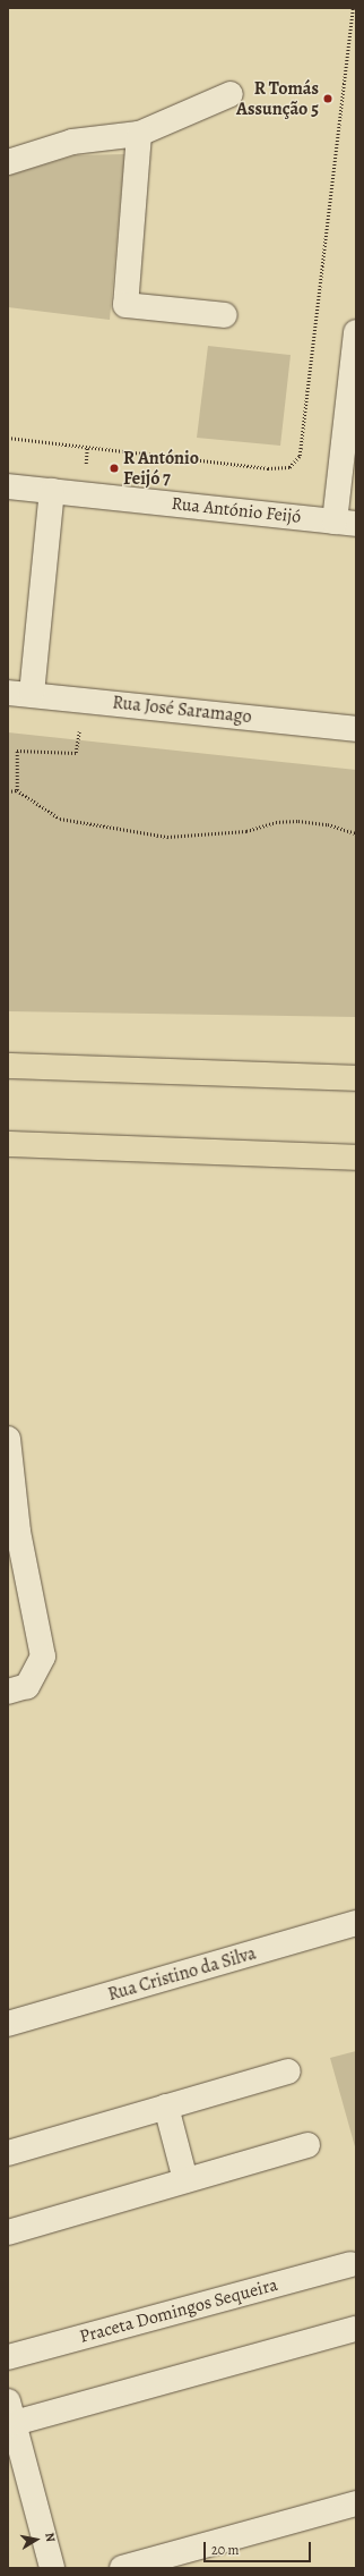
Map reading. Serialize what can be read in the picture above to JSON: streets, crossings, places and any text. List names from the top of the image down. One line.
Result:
{"streets":{"street":["Rua António Feijó","Rua José Saramago","Rua Cristino da Silva","Praceta Domingos Sequeira"]},"places":["R Tomás Assunção 5","R António Feijó 7"],"scale_bar":"20 m","north":"right"}
